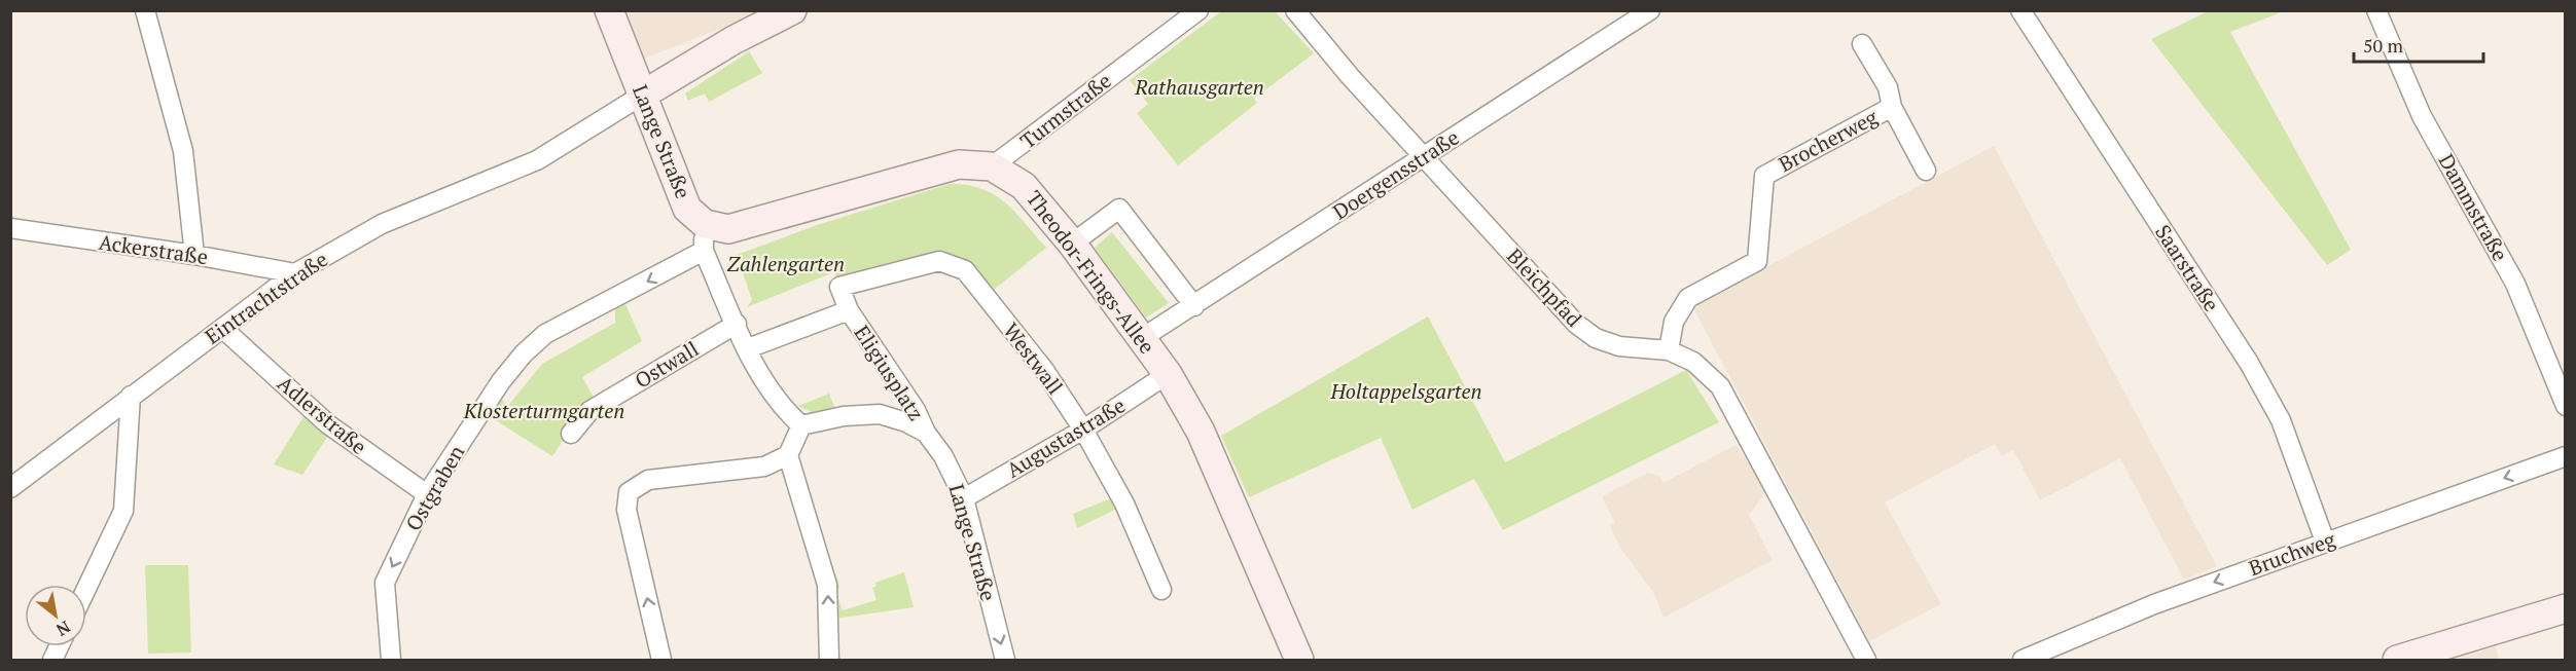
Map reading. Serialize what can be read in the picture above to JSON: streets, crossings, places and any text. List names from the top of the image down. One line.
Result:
{"streets":{"main road":["Lange Straße","Theodor-Frings-Allee"],"street":["Turmstraße","Brocherweg","Doergensstraße","Dammstraße","Ackerstraße","Saarstraße","Bleichpfad","Eintrachtstraße","Westwall","Ostwall","Eligiusplatz","Adlerstraße","Augustastraße","Ostgraben","Bruchweg"]},"crossings":[["Turmstraße","Theodor-Frings-Allee"],["Brocherweg","Bleichpfad"],["Lange Straße","Theodor-Frings-Allee"],["Lange Straße","Eintrachtstraße"],["Lange Straße","Ostwall"],["Lange Straße","Eligiusplatz"],["Lange Straße","Augustastraße"],["Lange Straße","Ostgraben"],["Doergensstraße","Theodor-Frings-Allee"],["Doergensstraße","Bleichpfad"],["Ackerstraße","Eintrachtstraße"],["Saarstraße","Bruchweg"],["Theodor-Frings-Allee","Augustastraße"],["Theodor-Frings-Allee","Ostgraben"],["Eintrachtstraße","Adlerstraße"],["Westwall","Eligiusplatz"],["Westwall","Augustastraße"],["Adlerstraße","Ostgraben"]],"one_way":["Ostgraben","Bruchweg"],"parks":["Rathausgarten","Zahlengarten","Holtappelsgarten","Klosterturmgarten"],"scale_bar":"50 m","north":"bottom right"}
